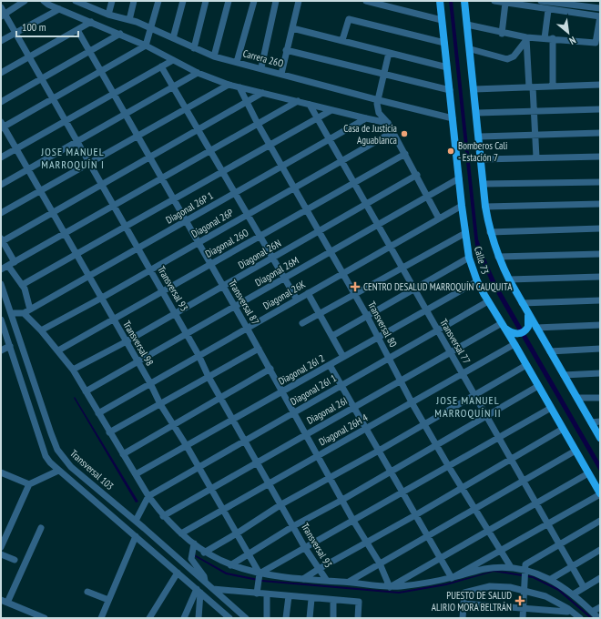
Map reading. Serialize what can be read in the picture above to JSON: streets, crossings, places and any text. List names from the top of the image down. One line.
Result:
{"streets":{"main road":["Calle 73"],"street":["Carrera 26O","Diagonal 26P 1","Diagonal 26P","Diagonal 26O","Diagonal 26N","Diagonal 26M","Transversal 93","Diagonal 26K","Transversal 87","Transversal 80","Transversal 77","Transversal 98","Diagonal 26I 2","Diagonal 26I 1","Diagonal 26I","Diagonal 26H 4","Transversal 103"]},"crossings":[["Carrera 26O","Calle 73"],["Diagonal 26P 1","Transversal 93"],["Diagonal 26P 1","Transversal 87"],["Diagonal 26P 1","Transversal 80"],["Diagonal 26P 1","Transversal 77"],["Diagonal 26P 1","Transversal 98"],["Diagonal 26P","Transversal 93"],["Diagonal 26P","Transversal 87"],["Diagonal 26P","Transversal 80"],["Diagonal 26P","Transversal 77"],["Diagonal 26P","Transversal 98"],["Diagonal 26O","Transversal 93"],["Diagonal 26O","Transversal 87"],["Diagonal 26O","Transversal 80"],["Diagonal 26O","Transversal 77"],["Diagonal 26O","Transversal 98"],["Diagonal 26N","Transversal 93"],["Diagonal 26N","Transversal 87"],["Diagonal 26N","Transversal 80"],["Diagonal 26N","Transversal 77"],["Diagonal 26N","Transversal 98"],["Calle 73","Diagonal 26M"],["Calle 73","Diagonal 26K"],["Calle 73","Diagonal 26I 2"],["Calle 73","Diagonal 26I 1"],["Calle 73","Diagonal 26I"],["Calle 73","Diagonal 26H 4"],["Diagonal 26M","Transversal 93"],["Diagonal 26M","Transversal 87"],["Diagonal 26M","Transversal 80"],["Diagonal 26M","Transversal 77"],["Diagonal 26M","Transversal 98"],["Transversal 93","Diagonal 26K"],["Transversal 93","Transversal 87"],["Transversal 93","Transversal 80"],["Transversal 93","Transversal 98"],["Transversal 93","Diagonal 26I 2"],["Transversal 93","Diagonal 26I 1"],["Transversal 93","Diagonal 26I"],["Transversal 93","Diagonal 26H 4"],["Diagonal 26K","Transversal 87"],["Diagonal 26K","Transversal 80"],["Diagonal 26K","Transversal 77"],["Diagonal 26K","Transversal 98"],["Transversal 87","Diagonal 26I 2"],["Transversal 87","Diagonal 26I 1"],["Transversal 87","Diagonal 26I"],["Transversal 87","Diagonal 26H 4"],["Transversal 80","Diagonal 26I 2"],["Transversal 80","Diagonal 26I 1"],["Transversal 80","Diagonal 26I"],["Transversal 80","Diagonal 26H 4"],["Transversal 77","Diagonal 26I 2"],["Transversal 77","Diagonal 26I 1"],["Transversal 77","Diagonal 26I"],["Transversal 77","Diagonal 26H 4"],["Transversal 98","Diagonal 26I 2"],["Transversal 98","Diagonal 26I 1"],["Transversal 98","Diagonal 26I"],["Transversal 98","Diagonal 26H 4"]],"districts":["JOSE MANUEL MARROQUÍN I","JOSE MANUEL MARROQUÍN II"],"places":{"other":["Casa de Justicia Aguablanca","Bomberos Cali - Estación 7"],"health":["CENTRO DESALUD MARROQUÍN CAUQUITA","PUESTO DE SALUD ALIRIO MORA BELTRÁN"]},"scale_bar":"100 m","north":"bottom right"}
